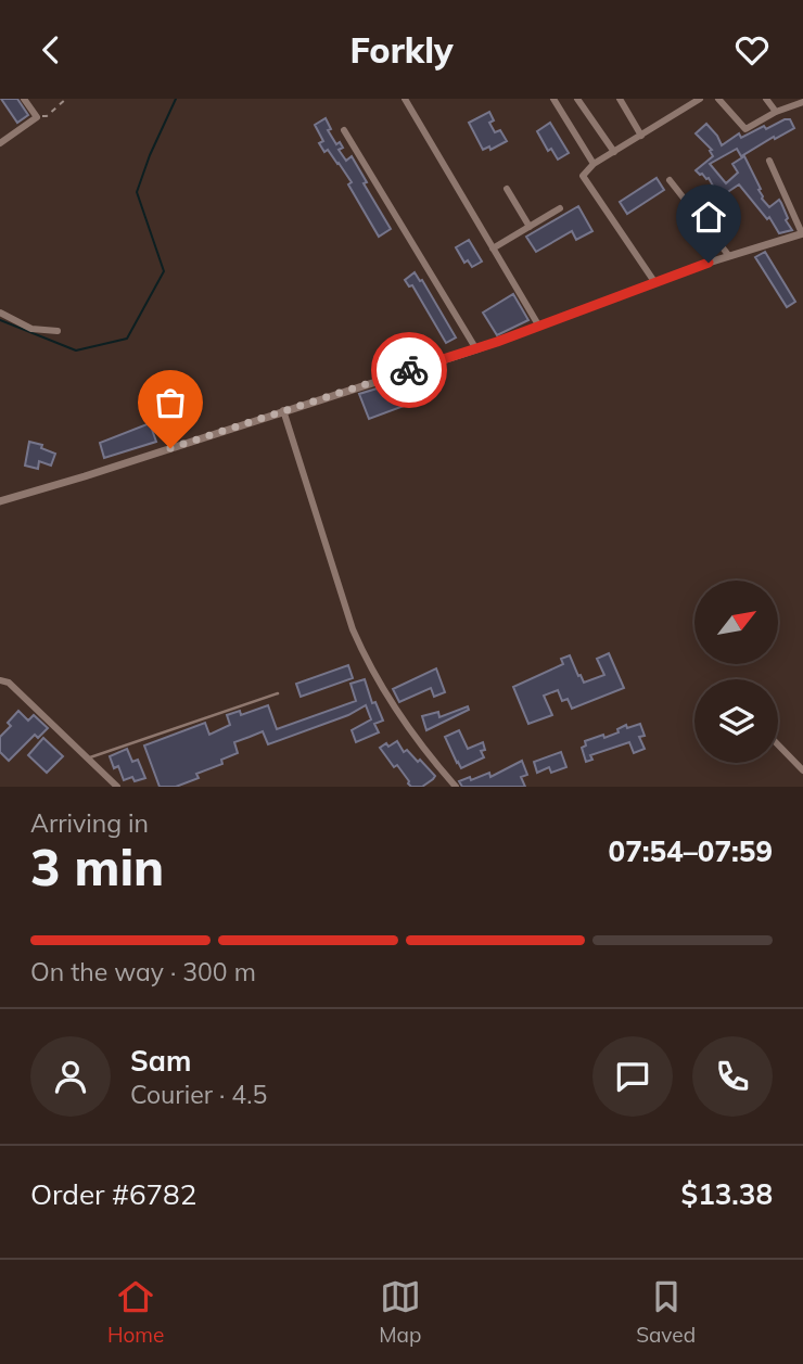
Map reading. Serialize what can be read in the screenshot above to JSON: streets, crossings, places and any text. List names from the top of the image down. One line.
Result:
{"north":"top right","page":{"header":"Forkly","heading":["3 min","Arriving in","07:54–07:59"],"panel":["Sam","Courier · 4.5","Order #6782","$13.38"],"bar":"On the way · 300 m","tabs":["Home","Map","Saved"]}}
